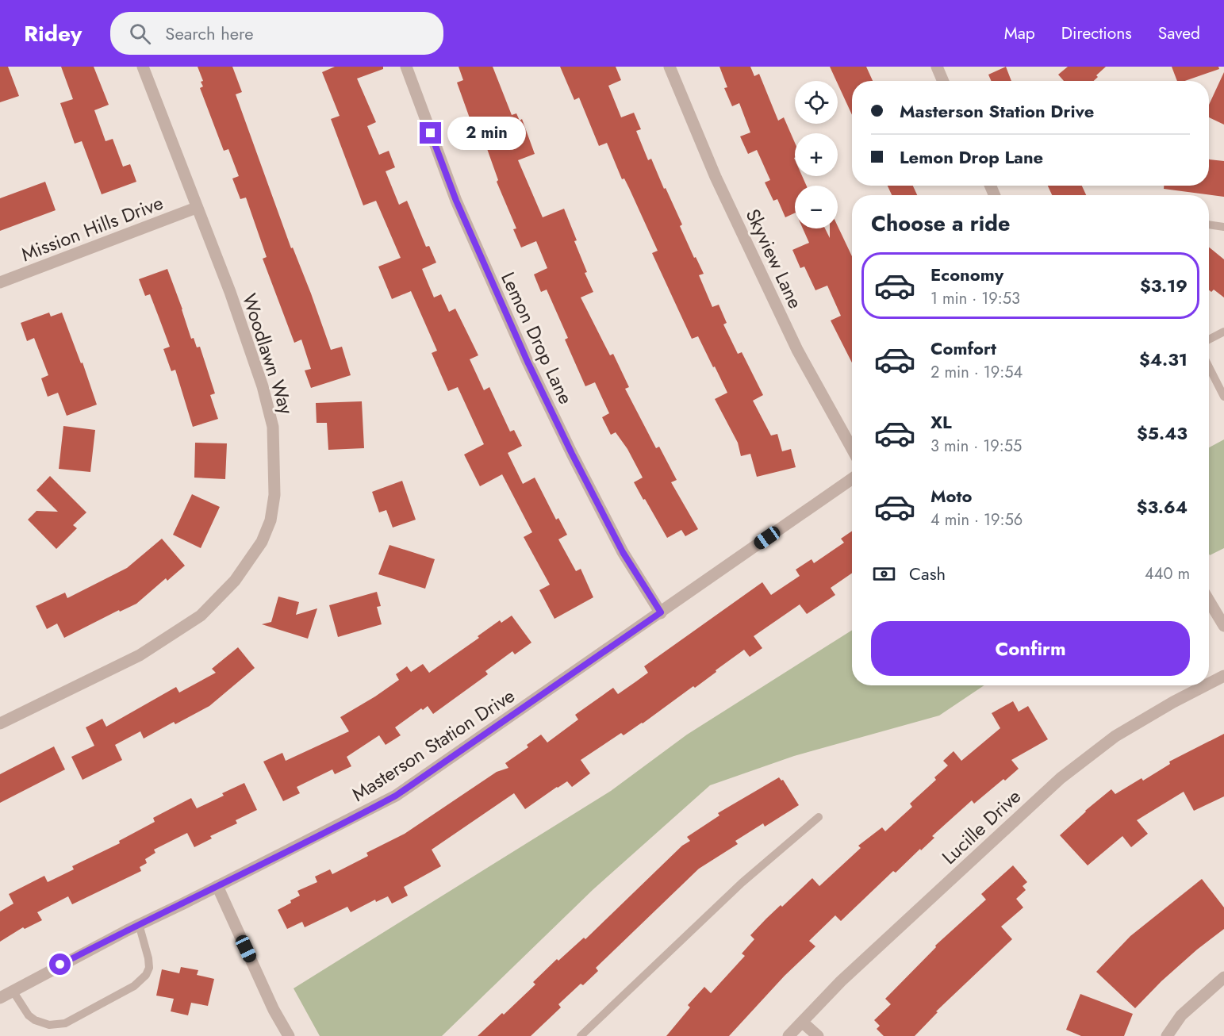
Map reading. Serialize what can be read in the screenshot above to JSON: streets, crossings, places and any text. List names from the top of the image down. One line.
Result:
{"streets":{"street":["Mission Hills Drive","Skyview Lane","Lemon Drop Lane","Woodlawn Way","Masterson Station Drive","Lucille Drive"]},"crossings":[["Mission Hills Drive","Woodlawn Way"],["Lemon Drop Lane","Masterson Station Drive"]],"page":{"header":"Ridey","search":"Search here","nav":["Map","Directions","Saved"],"map_buttons":["+","−"],"banner":["Masterson Station Drive","Lemon Drop Lane"],"bubble":"2 min","heading":"Choose a ride","list":[{"name":"Economy","note":"1 min · 19:53","value":"$3.19"},{"name":"Comfort","note":"2 min · 19:54","value":"$4.31"},{"name":"XL","note":"3 min · 19:55","value":"$5.43"},{"name":"Moto","note":"4 min · 19:56","value":"$3.64"}],"pay":["Cash","440 m"],"buttons":"Confirm"}}
